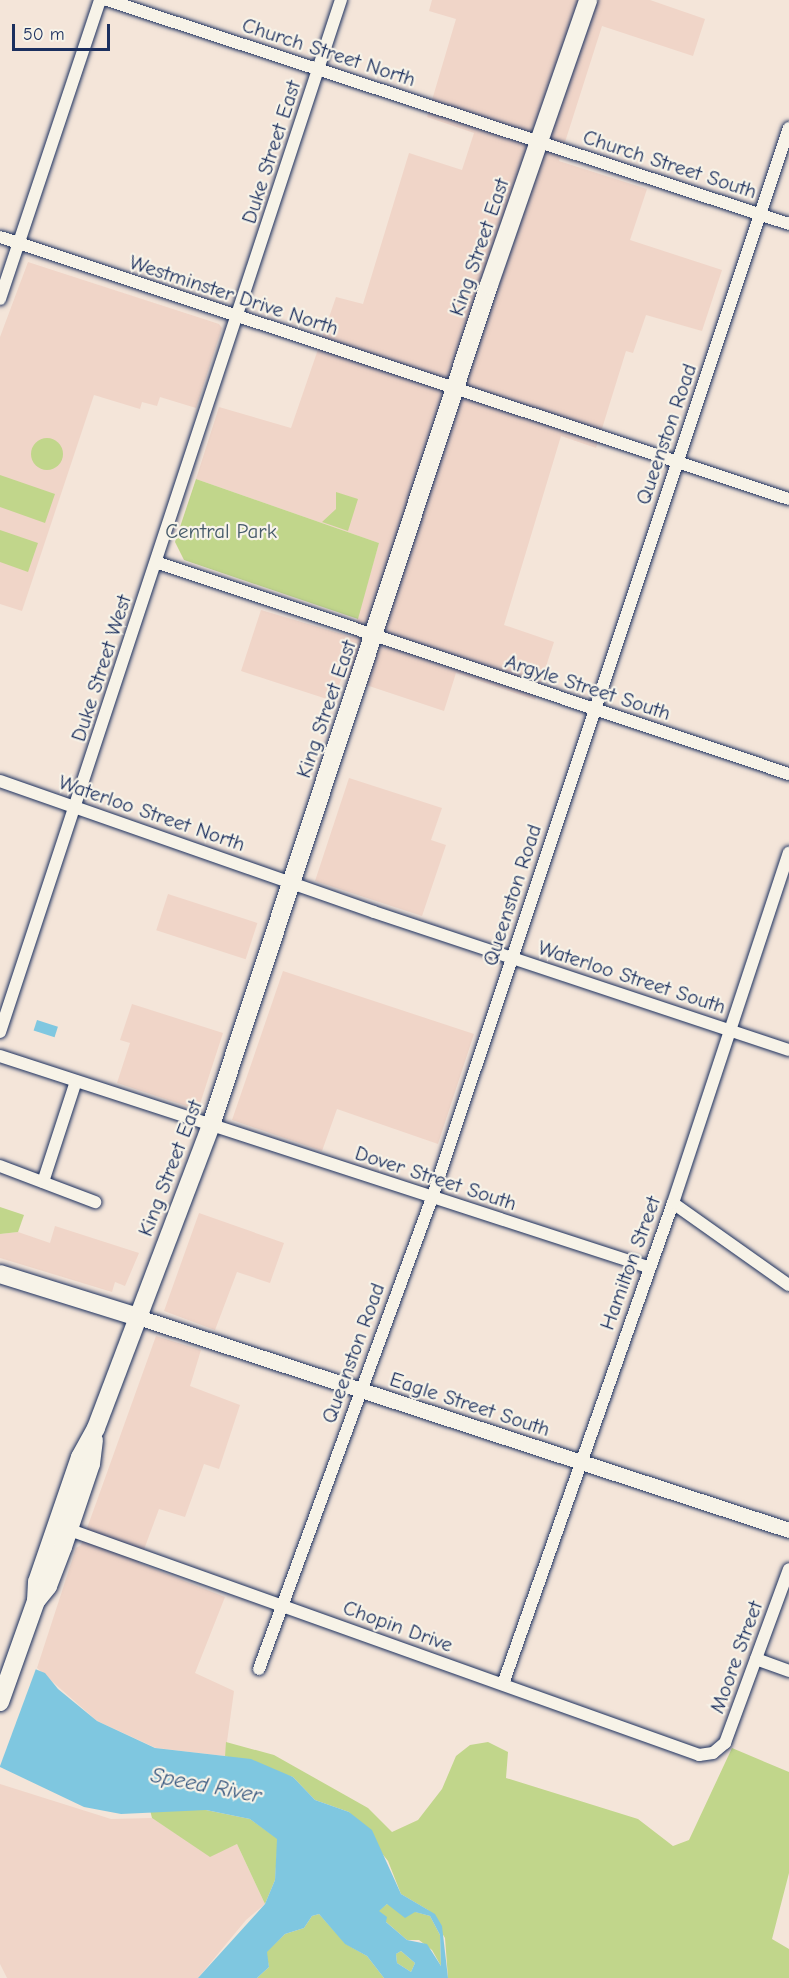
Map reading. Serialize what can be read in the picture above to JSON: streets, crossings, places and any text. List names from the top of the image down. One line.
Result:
{"streets":{"main road":["King Street East"],"street":["Church Street North","Duke Street East","Church Street South","Westminster Drive North","Queenston Road","Duke Street West","Argyle Street South","Waterloo Street North","Waterloo Street South","Dover Street South","Hamilton Street","Eagle Street South","Chopin Drive","Moore Street"]},"crossings":[["Church Street North","Duke Street East"],["Church Street North","Church Street South"],["Church Street North","King Street East"],["Duke Street East","Westminster Drive North"],["Duke Street East","Duke Street West"],["Church Street South","King Street East"],["Church Street South","Queenston Road"],["King Street East","Westminster Drive North"],["King Street East","Argyle Street South"],["King Street East","Waterloo Street North"],["King Street East","Waterloo Street South"],["King Street East","Dover Street South"],["King Street East","Eagle Street South"],["King Street East","Chopin Drive"],["Westminster Drive North","Queenston Road"],["Westminster Drive North","Duke Street West"],["Queenston Road","Argyle Street South"],["Queenston Road","Waterloo Street South"],["Queenston Road","Dover Street South"],["Queenston Road","Eagle Street South"],["Queenston Road","Chopin Drive"],["Duke Street West","Argyle Street South"],["Duke Street West","Waterloo Street North"],["Waterloo Street North","Waterloo Street South"],["Waterloo Street South","Hamilton Street"],["Dover Street South","Hamilton Street"],["Hamilton Street","Eagle Street South"],["Hamilton Street","Chopin Drive"],["Chopin Drive","Moore Street"]],"water":["Speed River"],"parks":["Central Park"],"scale_bar":"50 m"}
